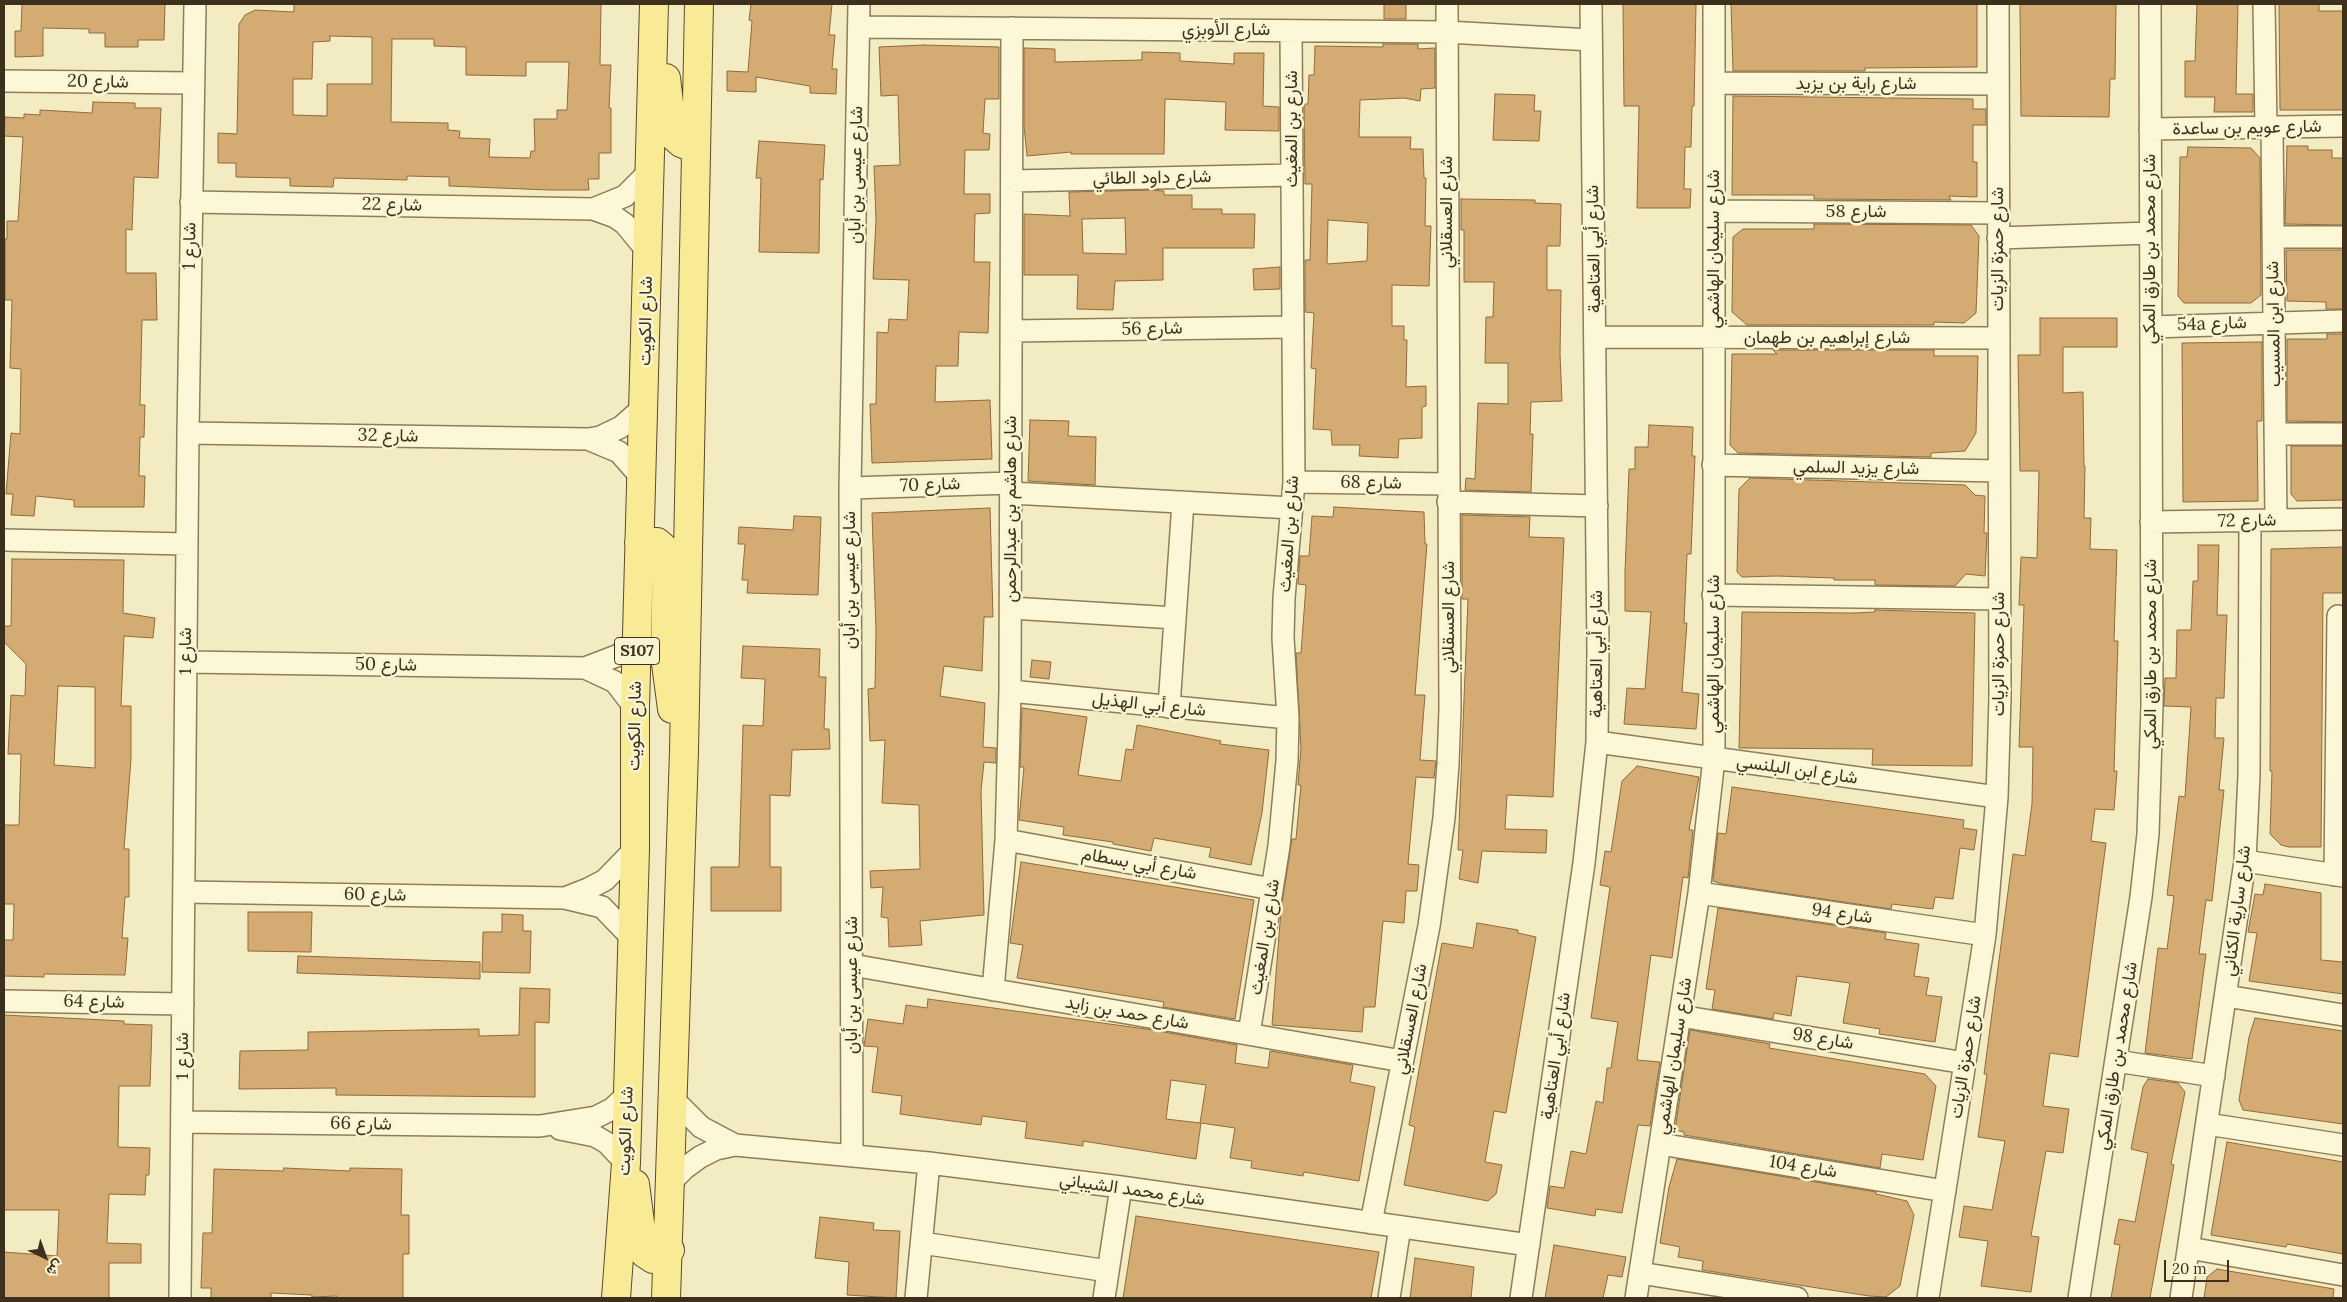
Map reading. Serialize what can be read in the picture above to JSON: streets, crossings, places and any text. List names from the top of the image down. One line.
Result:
{"streets":{"main road":["شارع الكويت","S107"],"street":["شارع الأوبزي","شارع 20","شارع راية بن يزيد","شارع عويم بن ساعدة","شارع بن المغيث","شارع عيسى بن أبان","شارع داود الطائي","شارع 22","شارع العسقلاني","شارع 58","شارع 1","شارع أبي العتاهية","شارع سليمان الهاشمي","شارع حمزة الزيات","شارع محمد بن طارق المكي","54a شارع","شارع ابن المسيب","شارع 56","شارع إبراهيم بن طهمان","شارع 32","شارع يزيد السلمي","شارع 68","شارع 70","شارع هاشم بن عبدالرحمن","شارع 72","شارع 50","شارع أبي الهذيل","شارع ابن البلنسي","شارع أبي بسطام","شارع 60","شارع سارية الكناني","شارع 94","شارع 64","شارع حمد بن زايد","شارع 98","شارع 66","شارع 104","شارع محمد الشيباني"]},"crossings":[["شارع الأوبزي","شارع بن المغيث"],["شارع الأوبزي","شارع عيسى بن أبان"],["شارع الأوبزي","شارع العسقلاني"],["شارع الأوبزي","شارع أبي العتاهية"],["شارع الأوبزي","شارع هاشم بن عبدالرحمن"],["شارع 20","شارع 1"],["شارع راية بن يزيد","شارع سليمان الهاشمي"],["شارع راية بن يزيد","شارع حمزة الزيات"],["شارع عويم بن ساعدة","شارع محمد بن طارق المكي"],["شارع عويم بن ساعدة","شارع ابن المسيب"],["شارع بن المغيث","شارع داود الطائي"],["شارع بن المغيث","شارع 56"],["شارع بن المغيث","شارع 68"],["شارع بن المغيث","شارع 70"],["شارع بن المغيث","شارع أبي الهذيل"],["شارع بن المغيث","شارع أبي بسطام"],["شارع بن المغيث","شارع حمد بن زايد"],["شارع عيسى بن أبان","شارع 70"],["شارع عيسى بن أبان","شارع حمد بن زايد"],["شارع عيسى بن أبان","شارع محمد الشيباني"],["شارع داود الطائي","شارع هاشم بن عبدالرحمن"],["شارع 22","شارع 1"],["شارع 22","شارع الكويت"],["شارع العسقلاني","شارع 68"],["شارع العسقلاني","شارع حمد بن زايد"],["شارع العسقلاني","شارع محمد الشيباني"],["شارع 58","شارع سليمان الهاشمي"],["شارع 58","شارع حمزة الزيات"],["شارع 1","شارع 32"],["شارع 1","شارع 50"],["شارع 1","شارع 60"],["شارع 1","شارع 64"],["شارع 1","شارع 66"],["شارع أبي العتاهية","شارع إبراهيم بن طهمان"],["شارع أبي العتاهية","شارع 68"],["شارع أبي العتاهية","شارع ابن البلنسي"],["شارع أبي العتاهية","شارع محمد الشيباني"],["شارع سليمان الهاشمي","شارع إبراهيم بن طهمان"],["شارع سليمان الهاشمي","شارع يزيد السلمي"],["شارع سليمان الهاشمي","شارع ابن البلنسي"],["شارع سليمان الهاشمي","شارع 94"],["شارع سليمان الهاشمي","شارع 98"],["شارع سليمان الهاشمي","شارع 104"],["شارع حمزة الزيات","شارع إبراهيم بن طهمان"],["شارع حمزة الزيات","شارع يزيد السلمي"],["شارع حمزة الزيات","شارع ابن البلنسي"],["شارع حمزة الزيات","شارع 94"],["شارع حمزة الزيات","شارع 98"],["شارع حمزة الزيات","شارع 104"],["شارع محمد بن طارق المكي","54a شارع"],["شارع محمد بن طارق المكي","شارع 72"],["شارع الكويت","شارع 32"],["شارع الكويت","شارع 50"],["شارع الكويت","شارع 60"],["شارع الكويت","شارع 66"],["54a شارع","شارع ابن المسيب"],["شارع ابن المسيب","شارع 72"],["شارع 56","شارع هاشم بن عبدالرحمن"],["شارع 70","شارع هاشم بن عبدالرحمن"],["شارع هاشم بن عبدالرحمن","شارع أبي الهذيل"],["شارع هاشم بن عبدالرحمن","شارع أبي بسطام"],["شارع هاشم بن عبدالرحمن","شارع حمد بن زايد"],["شارع 72","شارع سارية الكناني"]],"scale_bar":"20 m","north":"bottom right"}
